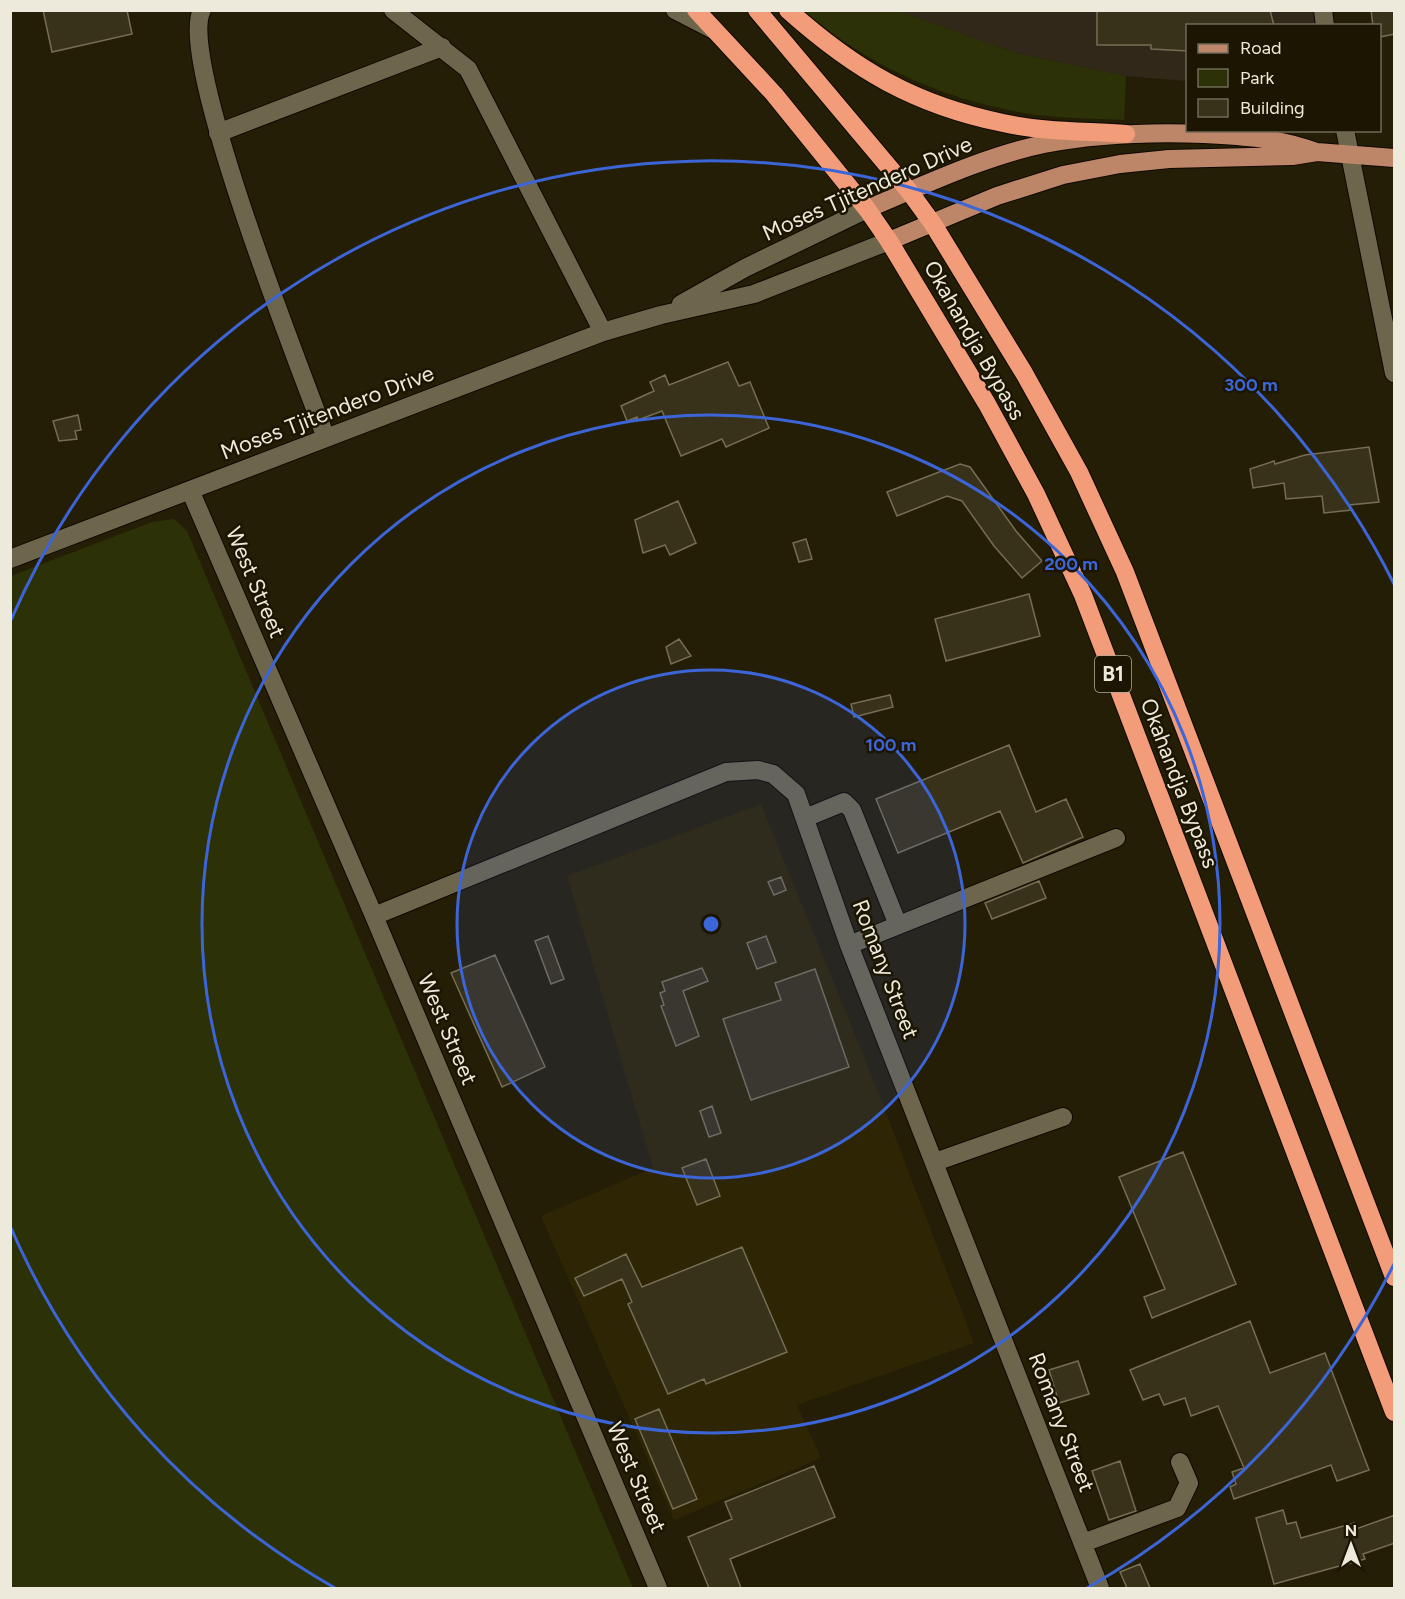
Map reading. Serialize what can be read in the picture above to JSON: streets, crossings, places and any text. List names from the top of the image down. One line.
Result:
{"streets":{"highway":["Okahandja Bypass","B1"],"main road":["Moses Tjitendero Drive"],"street":["West Street","Romany Street"]},"crossings":[["Moses Tjitendero Drive","Okahandja Bypass"],["Moses Tjitendero Drive","West Street"],["West Street","Romany Street"]],"legend":["Road","Park","Building"],"north":"top","rings":["300 m","200 m","100 m"]}
